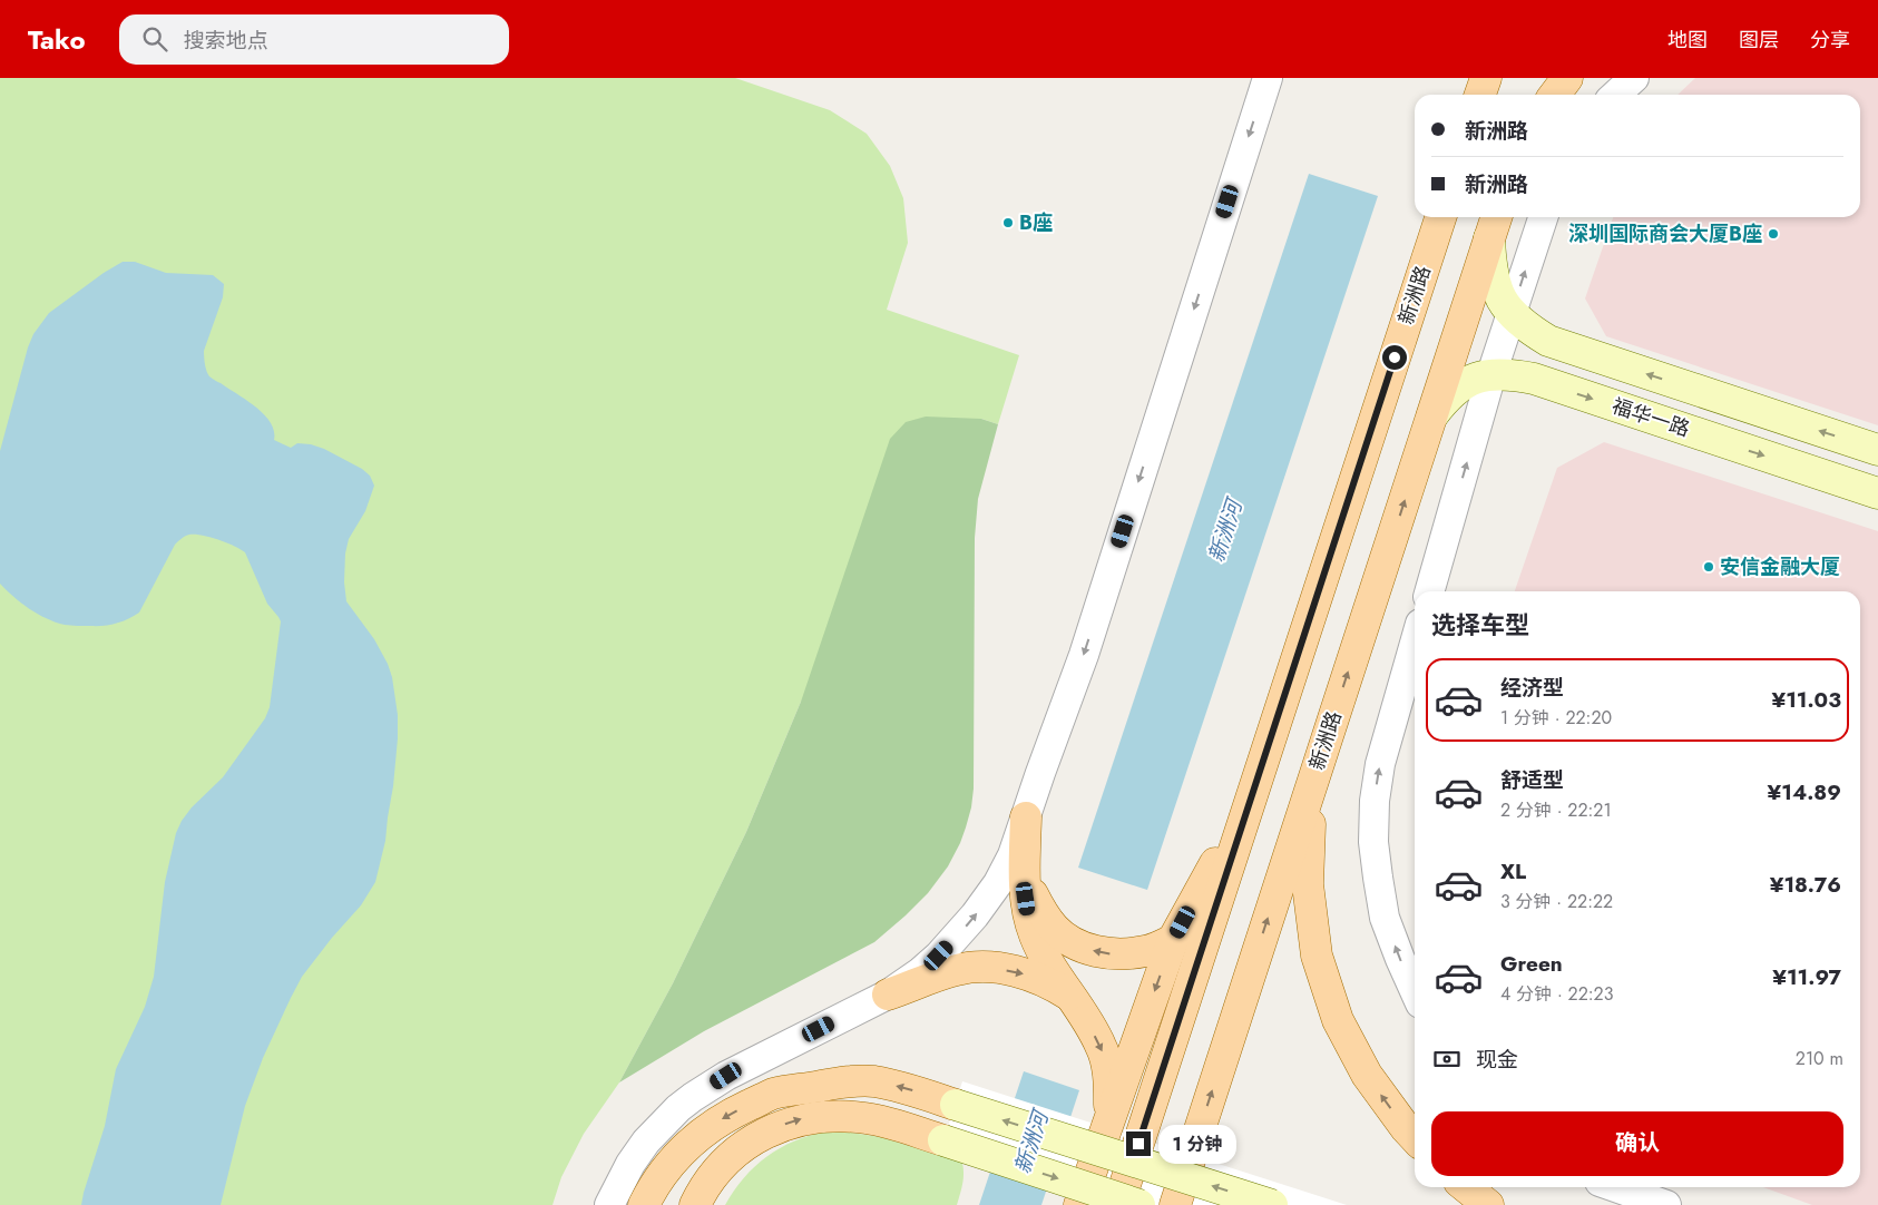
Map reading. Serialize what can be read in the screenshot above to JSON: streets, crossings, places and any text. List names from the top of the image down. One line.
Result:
{"streets":{"main road":["新洲路"],"street":["福华一路"]},"crossings":[["新洲路","福华一路"]],"water":["新洲河"],"places":["B座","深圳国际商会大厦B座","安信金融大厦"],"page":{"header":"Tako","search":"搜索地点","nav":["地图","图层","分享"],"banner":["新洲路","新洲路"],"heading":"选择车型","list":[{"name":"经济型","note":"1 分钟 · 22:20","value":"¥11.03"},{"name":"舒适型","note":"2 分钟 · 22:21","value":"¥14.89"},{"name":"XL","note":"3 分钟 · 22:22","value":"¥18.76"},{"name":"Green","note":"4 分钟 · 22:23","value":"¥11.97"}],"pay":["现金","210 m"],"buttons":"确认","bubble":"1 分钟"}}
